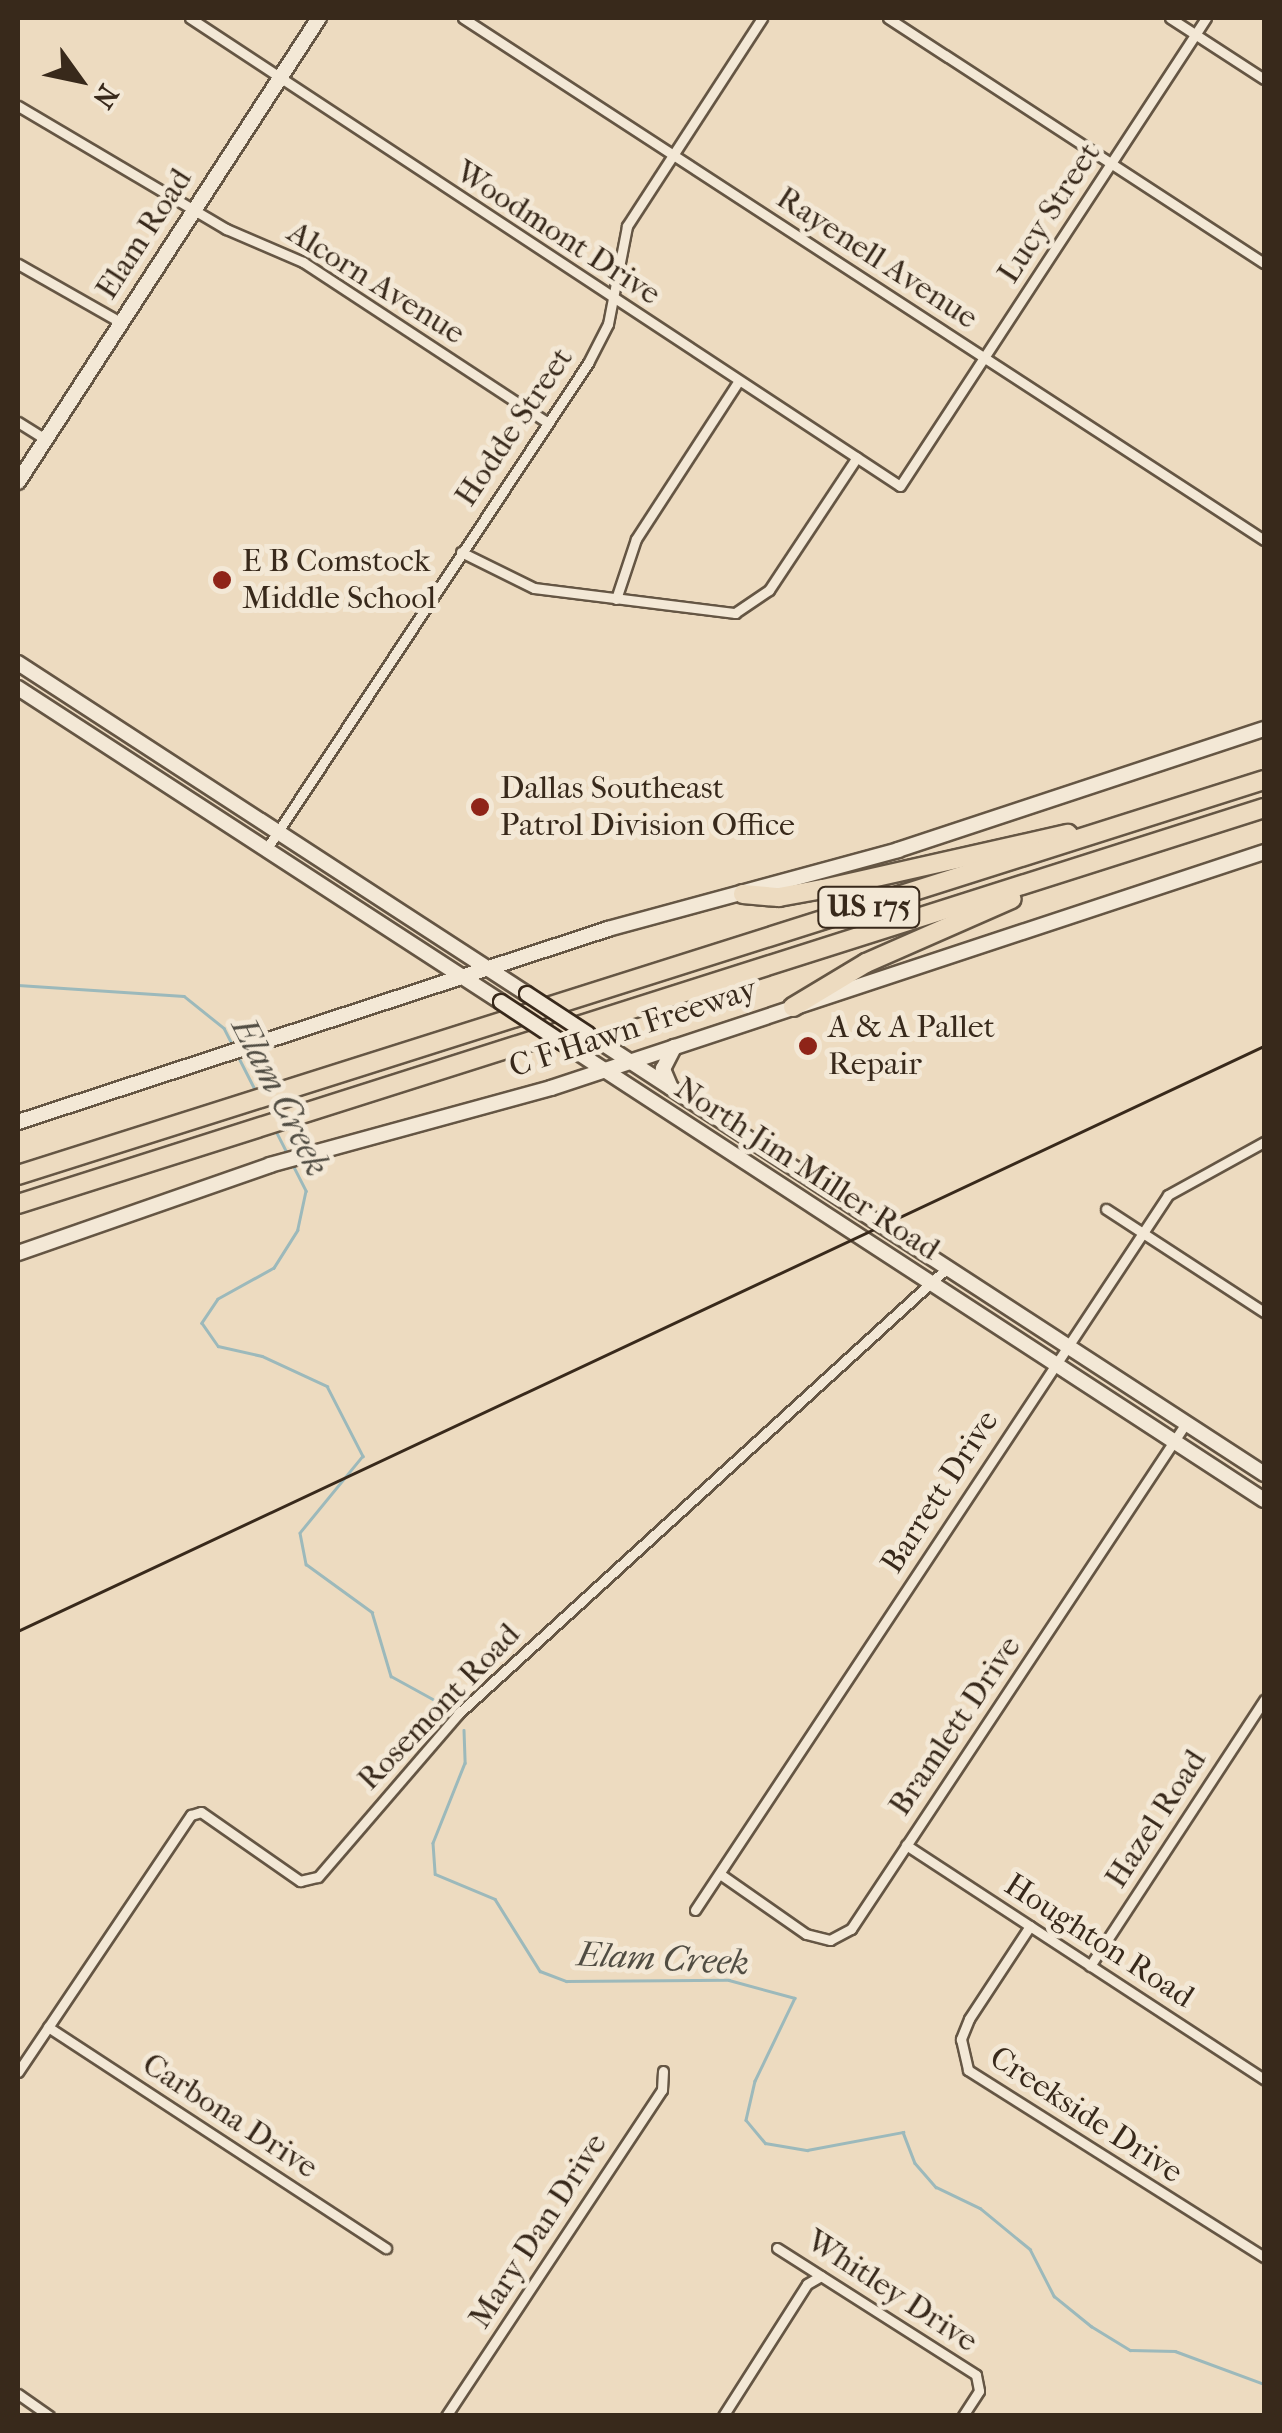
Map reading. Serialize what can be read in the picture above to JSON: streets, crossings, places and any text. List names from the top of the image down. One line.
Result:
{"streets":{"highway":["US 175","C F Hawn Freeway"],"main road":["Elam Road","North Jim Miller Road"],"street":["Lucy Street","Woodmont Drive","Rayenell Avenue","Alcorn Avenue","Hodde Street","Barrett Drive","Rosemont Road","Bramlett Drive","Hazel Road","Houghton Road","Creekside Drive","Carbona Drive","Mary Dan Drive","Whitley Drive"]},"crossings":[["Lucy Street","Woodmont Drive"],["Lucy Street","Rayenell Avenue"],["Woodmont Drive","Elam Road"],["Woodmont Drive","Hodde Street"],["Elam Road","Alcorn Avenue"],["Rayenell Avenue","Hodde Street"],["Alcorn Avenue","Hodde Street"],["Hodde Street","North Jim Miller Road"],["C F Hawn Freeway","North Jim Miller Road"],["North Jim Miller Road","Barrett Drive"],["North Jim Miller Road","Rosemont Road"],["North Jim Miller Road","Bramlett Drive"],["Barrett Drive","Bramlett Drive"],["Rosemont Road","Carbona Drive"],["Bramlett Drive","Houghton Road"],["Hazel Road","Houghton Road"],["Houghton Road","Creekside Drive"]],"water":["Elam Creek"],"places":["E B Comstock Middle School","Dallas Southeast Patrol Division Office","A & A Pallet Repair"],"north":"bottom right"}
